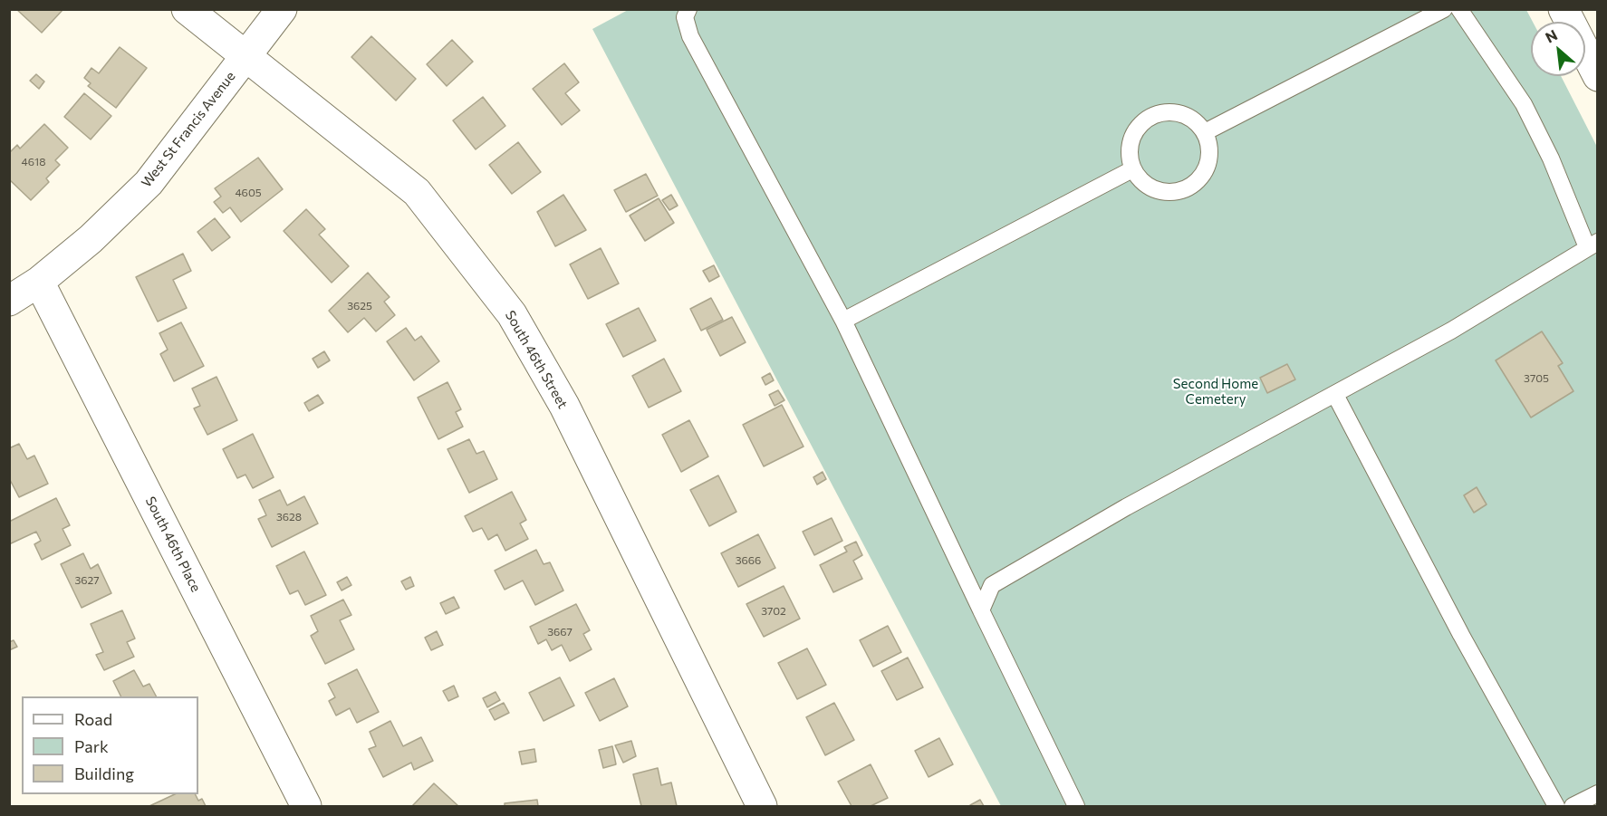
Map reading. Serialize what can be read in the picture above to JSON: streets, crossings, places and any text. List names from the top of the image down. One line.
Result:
{"streets":{"street":["West St Francis Avenue","South 46th Street","South 46th Place"]},"crossings":[["West St Francis Avenue","South 46th Street"],["West St Francis Avenue","South 46th Place"]],"parks":["Second Home Cemetery"],"house_numbers":["4618","4605","3625","3705","3628","3666","3627","3702","3667"],"legend":["Road","Park","Building"],"north":"top left"}
